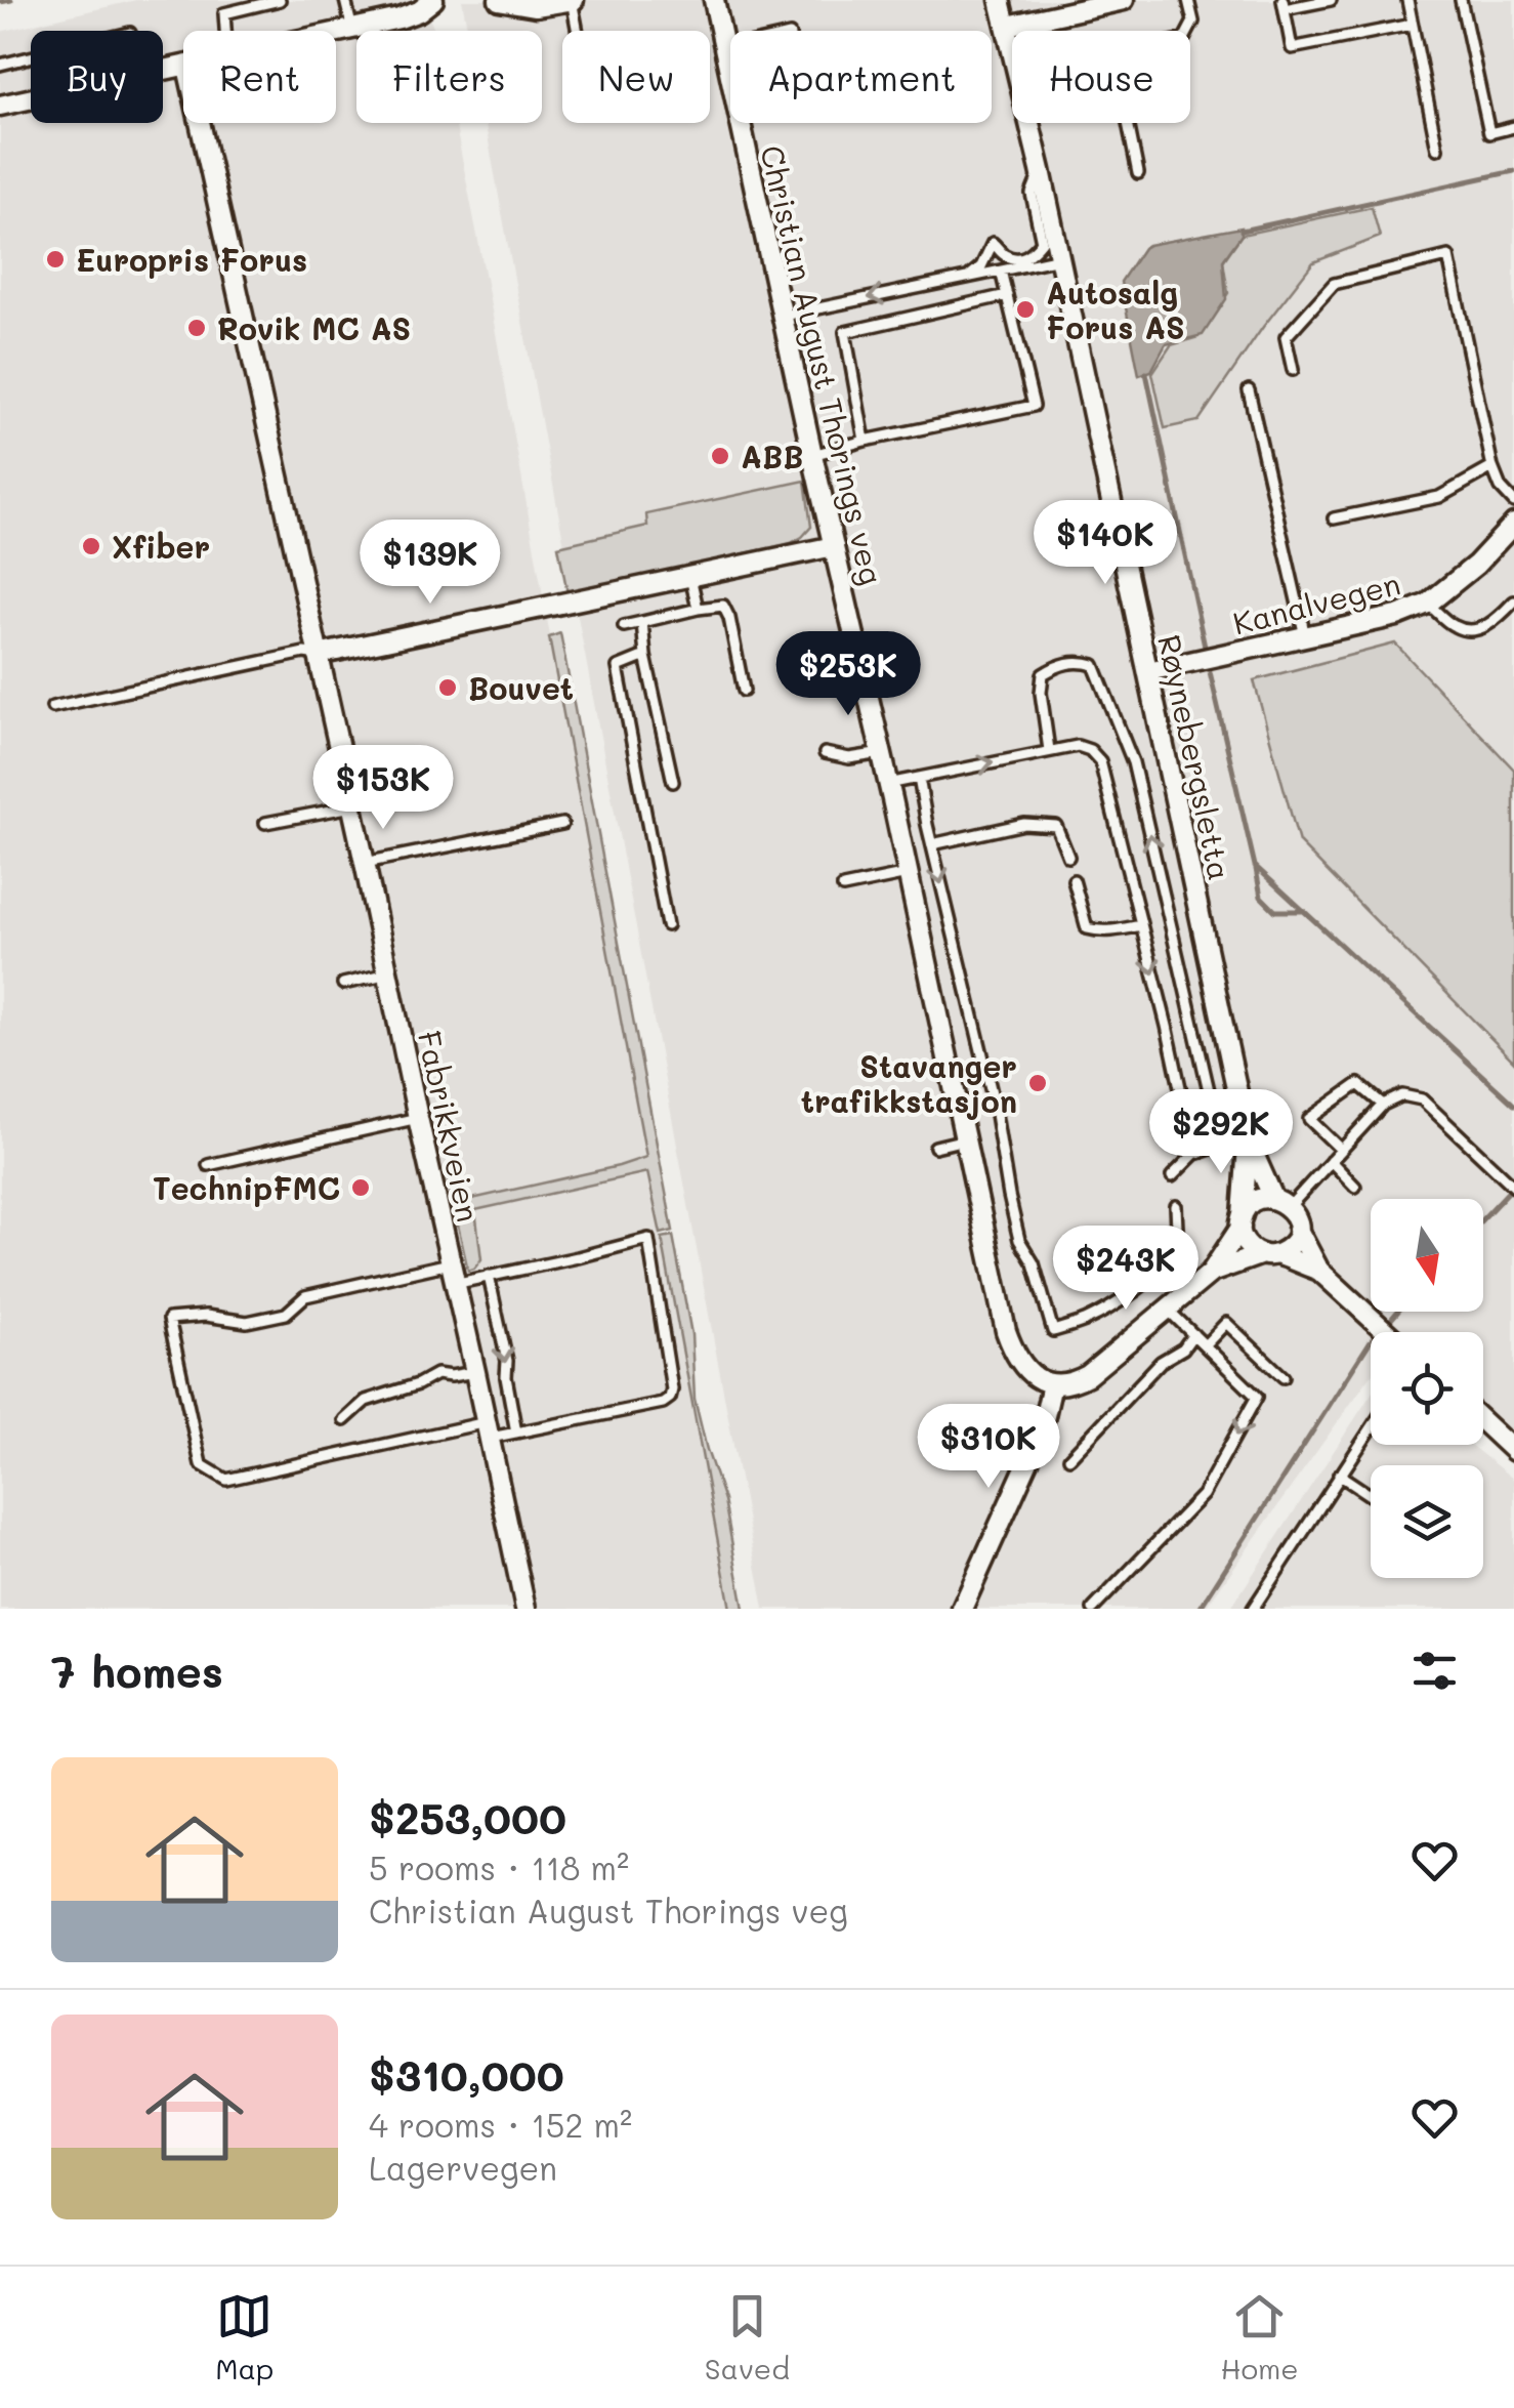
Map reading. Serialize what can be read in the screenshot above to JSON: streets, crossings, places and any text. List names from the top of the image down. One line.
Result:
{"streets":{"street":["Christian August Thorings veg","Kanalvegen","Røynebergsletta","Fabrikkveien"]},"crossings":[["Kanalvegen","Røynebergsletta"]],"places":["Europris Forus","Autosalg Forus AS","Rovik MC AS","ABB","Xfiber","Bouvet","Stavanger trafikkstasjon","TechnipFMC"],"north":"bottom","page":{"chip":["Buy","Rent","Filters","New","Apartment","House"],"price":["$140K","$139K","$253K","$153K","$292K","$243K","$310K"],"heading":"7 homes","list":[{"name":"$253,000","note":"5 rooms · 118 m² · Christian August Thorings veg"},{"name":"$310,000","note":"4 rooms · 152 m² · Lagervegen"}],"tabs":["Map","Saved","Home"]}}
